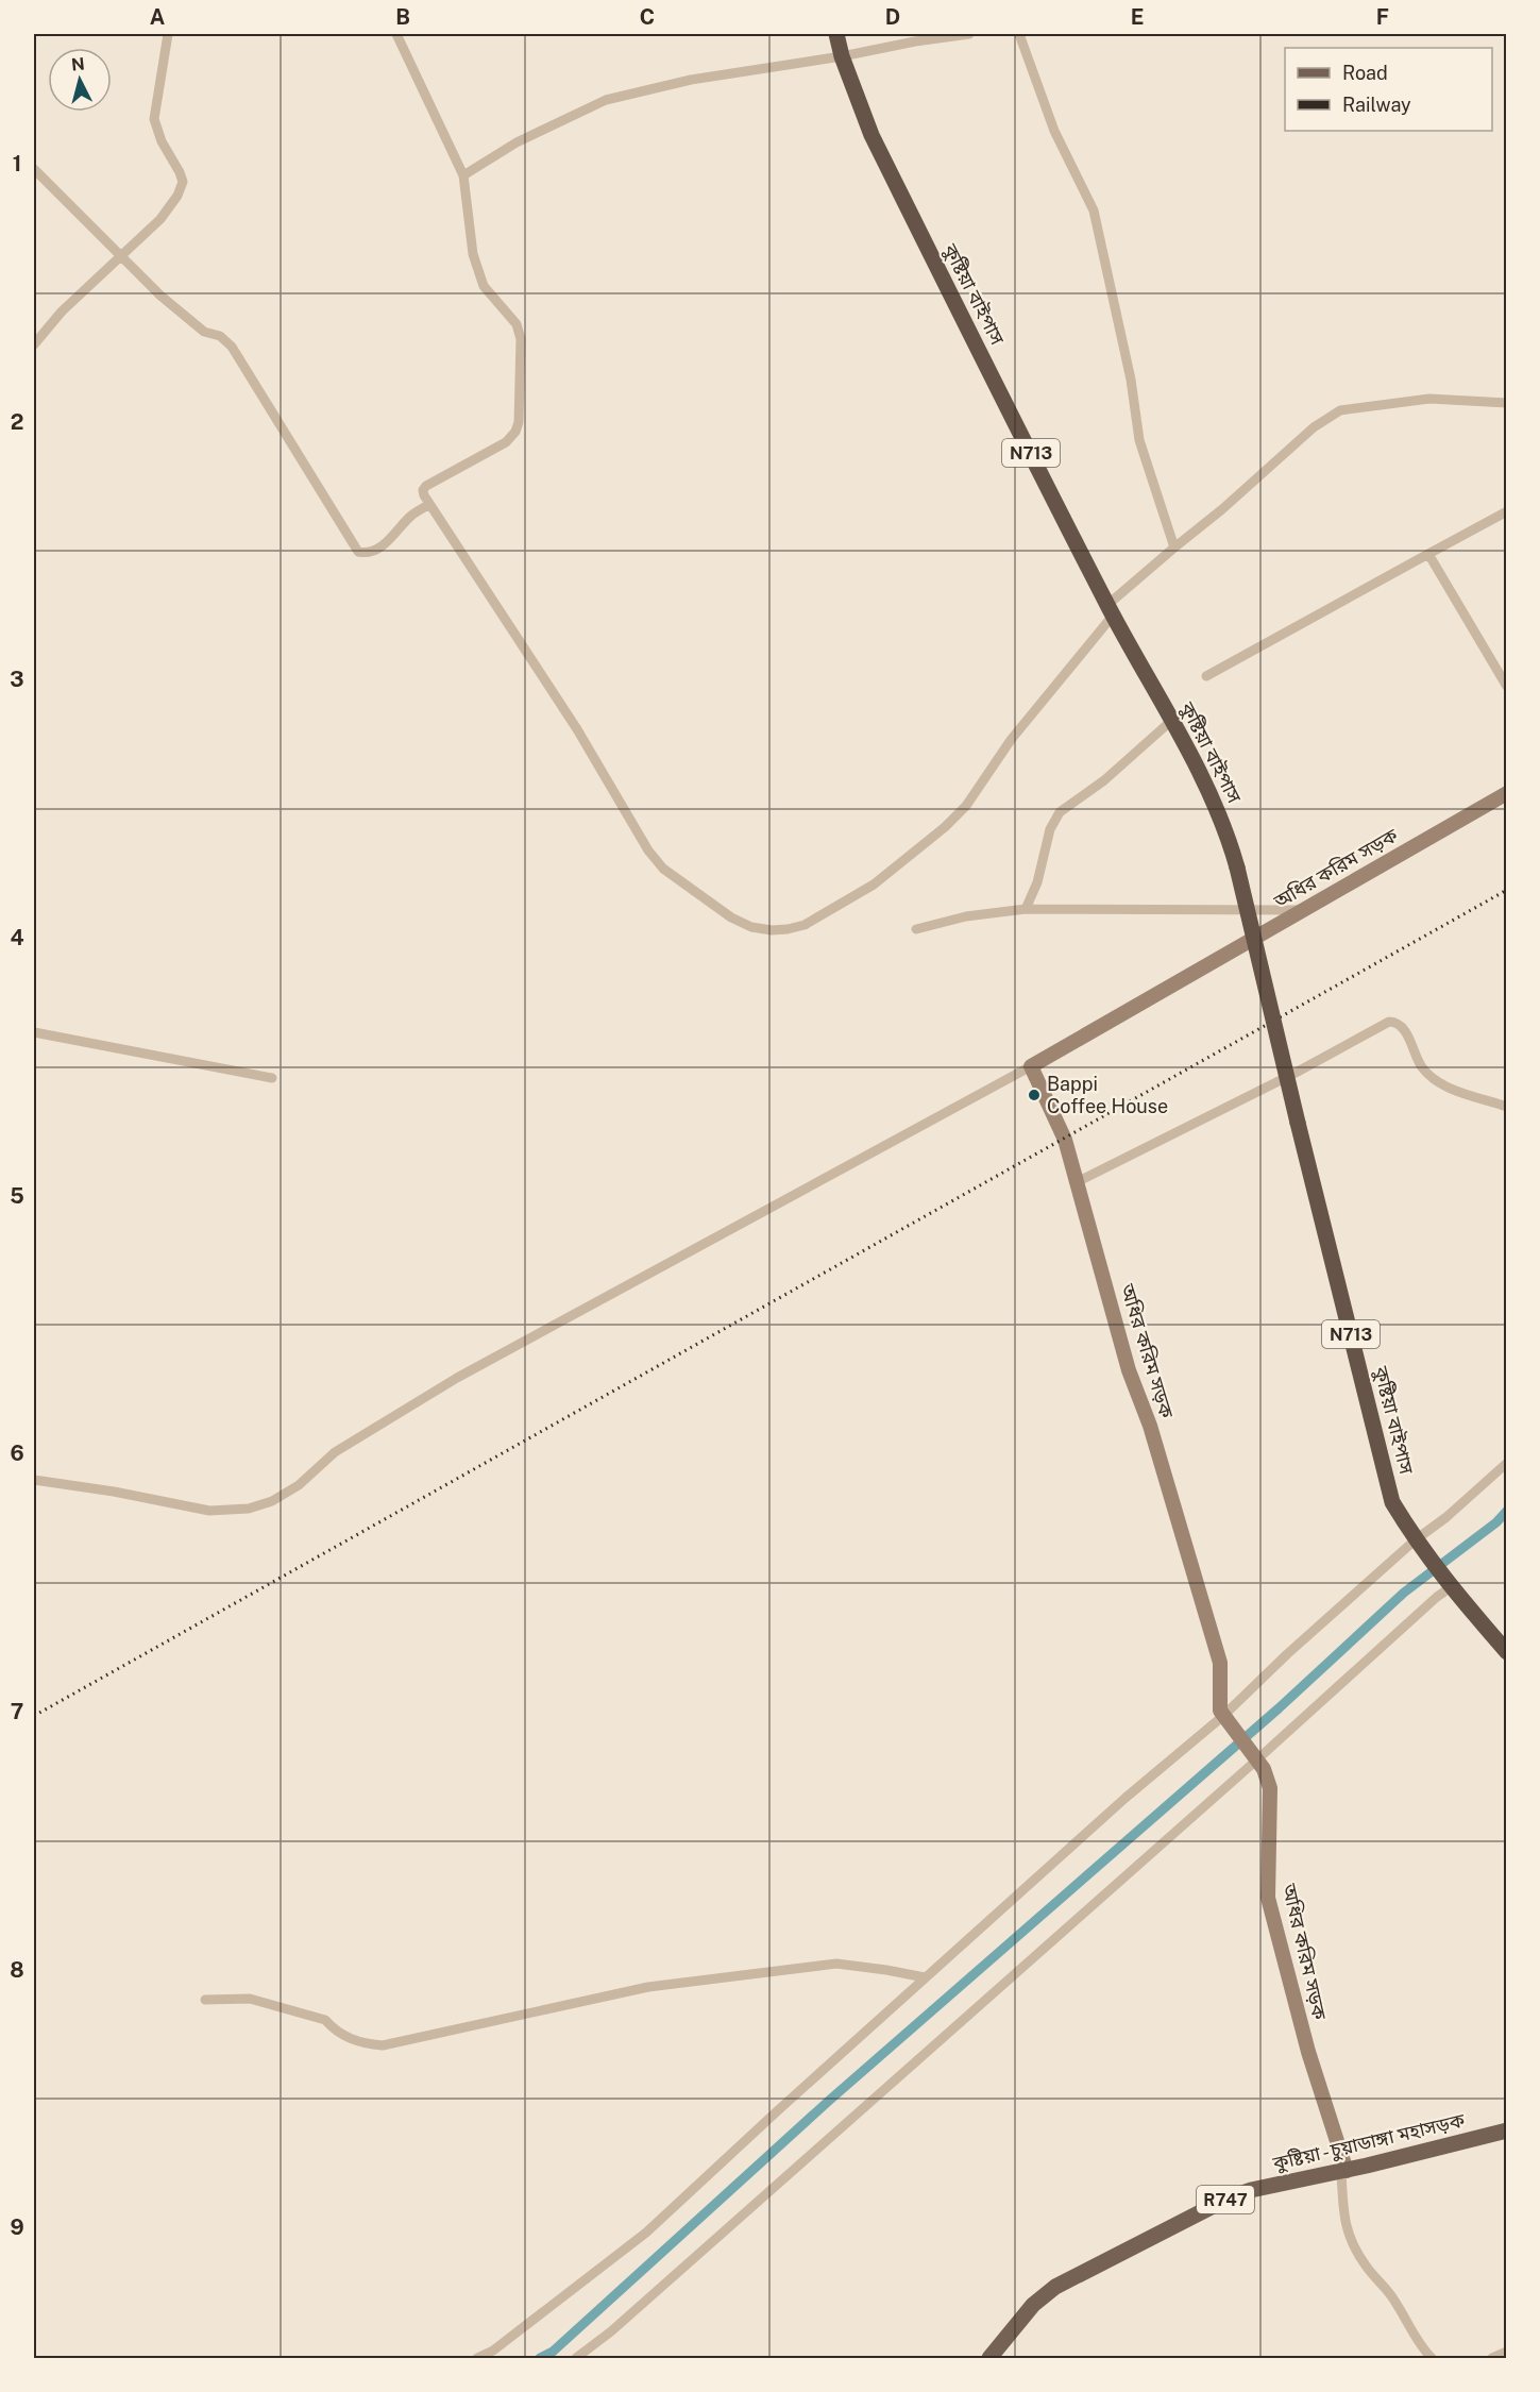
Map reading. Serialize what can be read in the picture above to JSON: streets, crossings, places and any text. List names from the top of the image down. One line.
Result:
{"streets":{"highway":["কুষ্টিয়া বাইপাস","N713"],"main road":["অধির করিম সড়ক","কুষ্টিয়া - চুয়াডাঙ্গা মহাসড়ক","R747"]},"crossings":[["অধির করিম সড়ক","কুষ্টিয়া - চুয়াডাঙ্গা মহাসড়ক"]],"places":["Bappi Coffee House"],"legend":["Road","Railway"],"north":"top","grid":{"columns":["A","B","C","D","E","F"],"rows":["1","2","3","4","5","6","7","8","9"]}}
